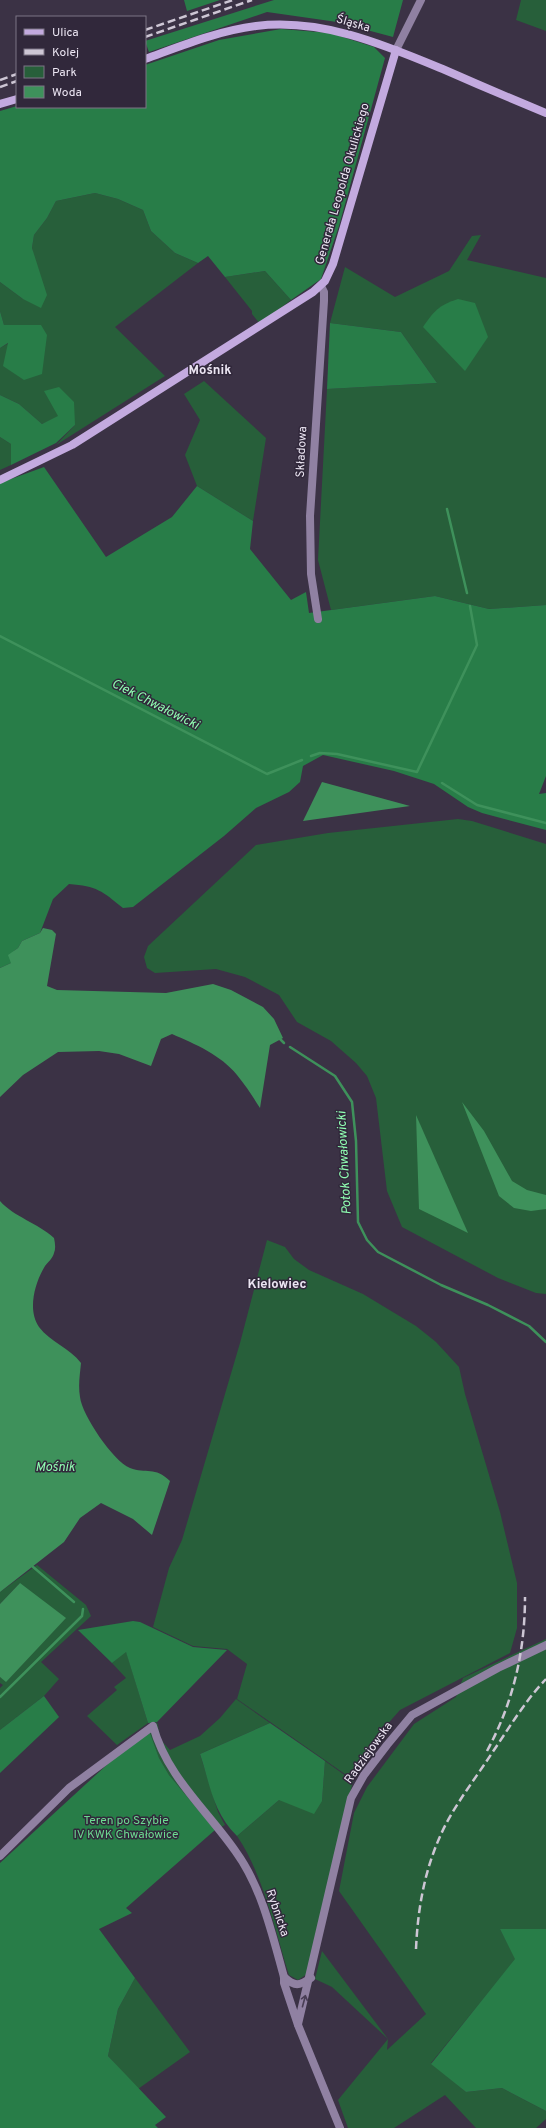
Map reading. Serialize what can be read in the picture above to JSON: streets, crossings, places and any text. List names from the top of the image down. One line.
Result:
{"streets":{"street":["Śląska","Generała Leopolda Okulickiego","Składowa","Radziejowska","Rybnicka"]},"crossings":[["Śląska","Generała Leopolda Okulickiego"],["Generała Leopolda Okulickiego","Składowa"],["Radziejowska","Rybnicka"]],"districts":["Mośnik","Kielowiec"],"water":["Ciek Chwałowicki","Potok Chwałowicki","Mośnik"],"parks":["Teren po Szybie IV KWK Chwałowice"],"legend":["Ulica","Kolej","Park","Woda"]}
